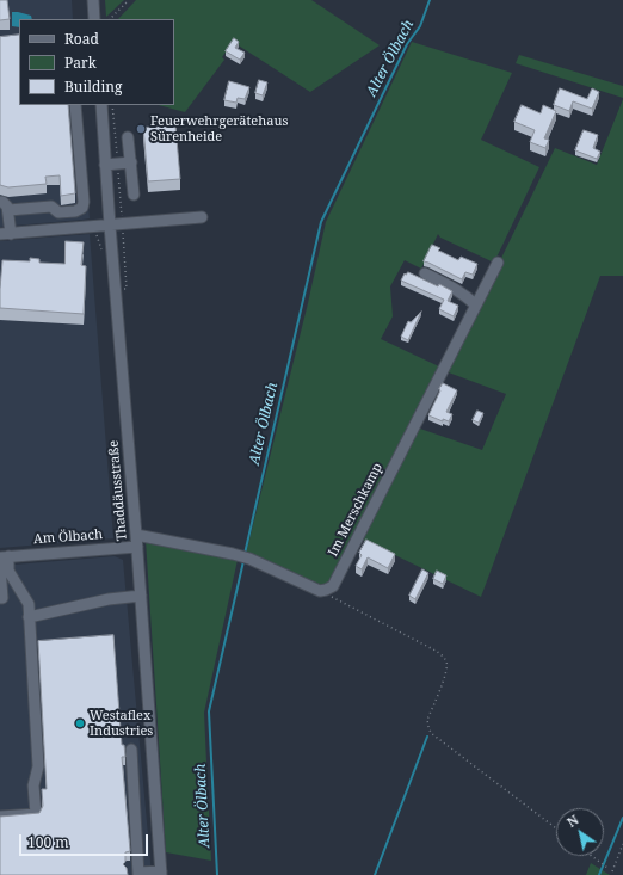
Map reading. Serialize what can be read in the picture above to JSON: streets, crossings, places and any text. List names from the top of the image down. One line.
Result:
{"streets":{"street":["Thaddäusstraße","Im Merschkamp","Am Ölbach"]},"crossings":[["Thaddäusstraße","Am Ölbach"]],"water":["Alter Ölbach"],"places":["Feuerwehrgerätehaus Sürenheide","Westaflex Industries"],"legend":["Road","Park","Building"],"scale_bar":"100 m","north":"top left"}
